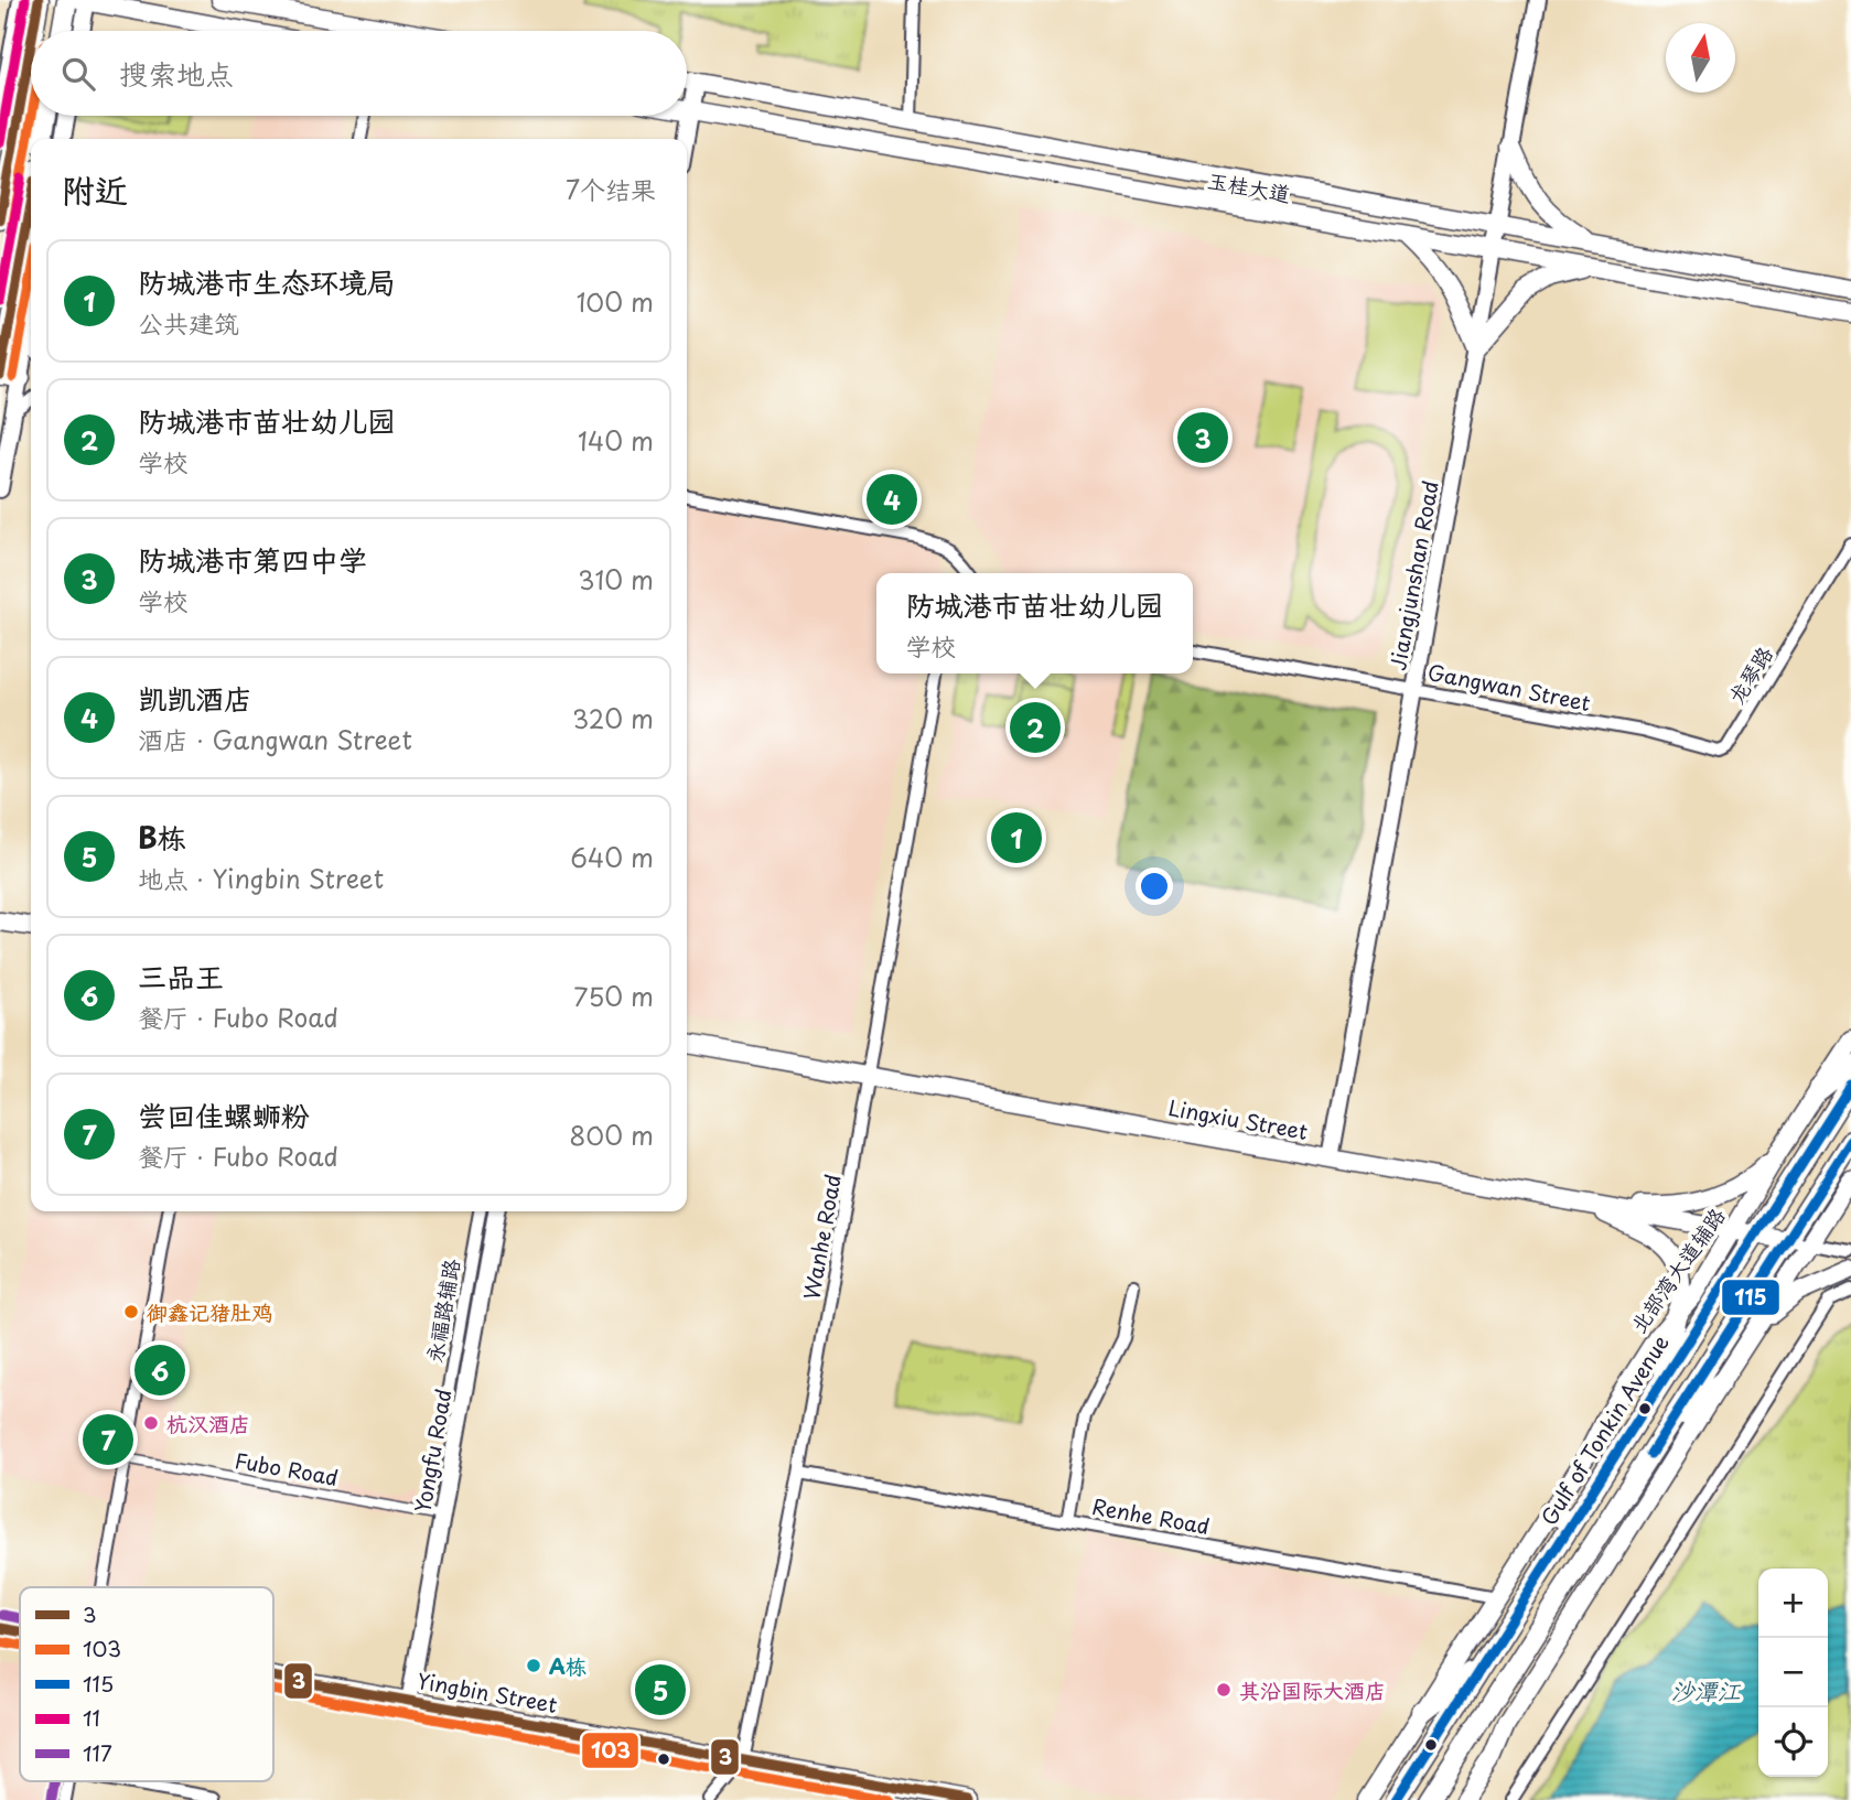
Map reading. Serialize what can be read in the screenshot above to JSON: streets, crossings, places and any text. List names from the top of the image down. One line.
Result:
{"streets":{"main road":["玉桂大道","Lingxiu Street","北部湾大道辅路","Gulf of Tonkin Avenue","Yingbin Street"],"street":["Jiangjunshan Road","龙琴路","Gangwan Street","Wanhe Road","永福路辅路","Yongfu Road","Fubo Road","Renhe Road"]},"crossings":[["玉桂大道","Jiangjunshan Road"],["Jiangjunshan Road","Gangwan Street"],["Jiangjunshan Road","Lingxiu Street"],["龙琴路","Gangwan Street"],["Lingxiu Street","Wanhe Road"],["Lingxiu Street","北部湾大道辅路"],["Lingxiu Street","Gulf of Tonkin Avenue"],["Wanhe Road","Renhe Road"],["Wanhe Road","Yingbin Street"],["北部湾大道辅路","Renhe Road"],["永福路辅路","Yongfu Road"],["Yongfu Road","Fubo Road"],["Yongfu Road","Yingbin Street"]],"water":["沙潭江"],"places":["御鑫记猪肚鸡","杭汉酒店","A栋","其沿国际大酒店"],"lines":["transit line 3","transit line 11","transit line 103","transit line 115","transit line 117"],"legend":["3","103","115","11","117"],"north":"top","page":{"search":"搜索地点","heading":["附近","7个结果"],"list":[{"mark":"1","name":"防城港市生态环境局","note":"公共建筑","value":"100 m"},{"mark":"2","name":"防城港市苗壮幼儿园","note":"学校","value":"140 m"},{"mark":"3","name":"防城港市第四中学","note":"学校","value":"310 m"},{"mark":"4","name":"凯凯酒店","note":"酒店 · Gangwan Street","value":"320 m"},{"mark":"5","name":"B栋","note":"地点 · Yingbin Street","value":"640 m"},{"mark":"6","name":"三品王","note":"餐厅 · Fubo Road","value":"750 m"},{"mark":"7","name":"尝回佳螺蛳粉","note":"餐厅 · Fubo Road","value":"800 m"}],"pins":["3","4","2","1","6","7","5"],"popup":["防城港市苗壮幼儿园","学校"],"map_buttons":["+","−"]}}
